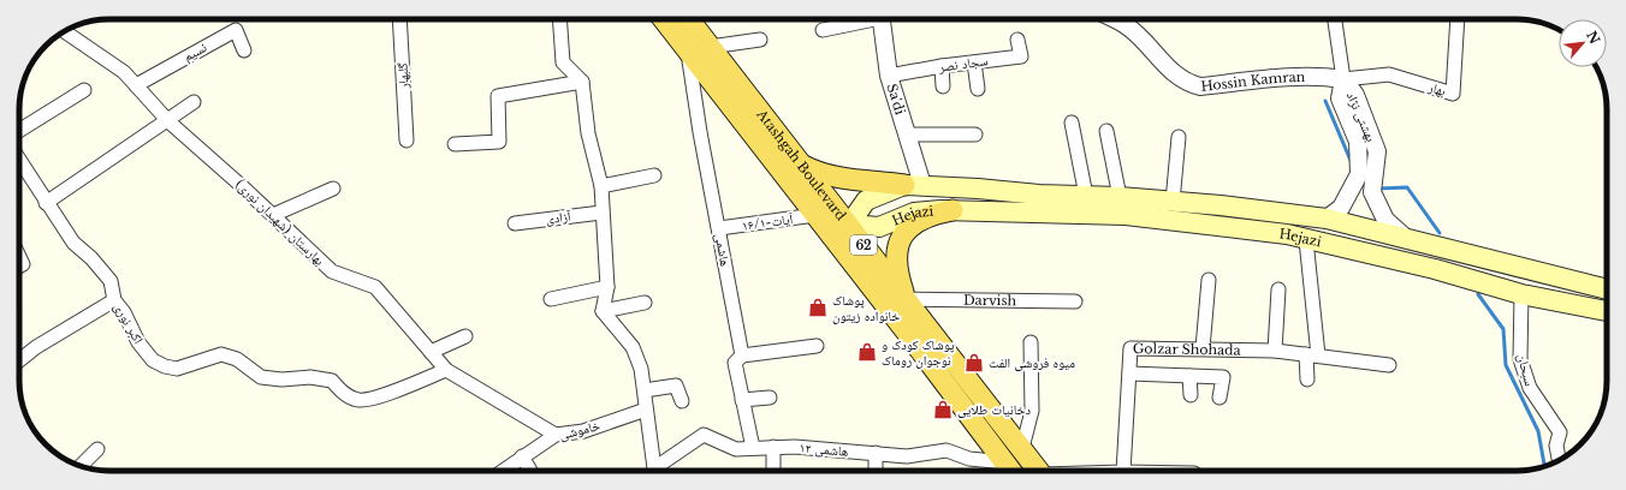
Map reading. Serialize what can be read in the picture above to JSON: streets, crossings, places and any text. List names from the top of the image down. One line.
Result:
{"streets":{"main road":["Atashgah Boulevard","Hejazi","62"],"street":["نسیم","سجاد نصر","گلبهار","Hossin Kamran","بهار","Sa'di","بهشتی نژاد","آزادی","بهارستان (شهیدان نوری)","۱۶/۱-آیات","هاشمی","Darvish","اکبر نوری","Golzar Shohada","سبحان","خاموشی","۱۲ هاشمی"]},"crossings":[["نسیم","بهارستان (شهیدان نوری)"],["سجاد نصر","Sa'di"],["Hossin Kamran","بهار"],["Hossin Kamran","بهشتی نژاد"],["بهار","بهشتی نژاد"],["Sa'di","Hejazi"],["بهشتی نژاد","Hejazi"],["Atashgah Boulevard","Hejazi"],["Atashgah Boulevard","۱۶/۱-آیات"],["Atashgah Boulevard","هاشمی"],["Atashgah Boulevard","Darvish"],["Atashgah Boulevard","۱۲ هاشمی"],["Hejazi","سبحان"],["بهارستان (شهیدان نوری)","اکبر نوری"],["بهارستان (شهیدان نوری)","خاموشی"],["۱۶/۱-آیات","هاشمی"],["هاشمی","۱۲ هاشمی"]],"places":{"shop":["پوشاک خانواده زیتون","پوشاک کودک و نوجوان روماک","میوه فروشی الفت","دخانیات طلایی"]},"north":"top right"}
